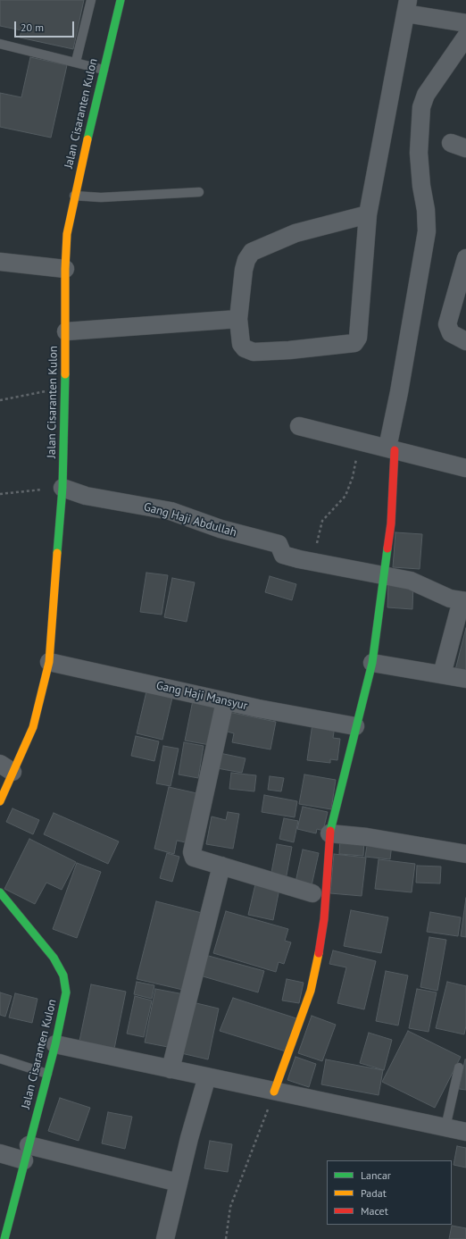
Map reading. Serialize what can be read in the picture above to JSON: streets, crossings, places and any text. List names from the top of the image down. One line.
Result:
{"streets":{"main road":["Jalan Cisaranten Kulon"],"street":["Gang Haji Abdullah","Gang Haji Mansyur"]},"crossings":[["Jalan Cisaranten Kulon","Gang Haji Abdullah"],["Jalan Cisaranten Kulon","Gang Haji Mansyur"]],"legend":["Lancar","Padat","Macet"],"scale_bar":"20 m"}
